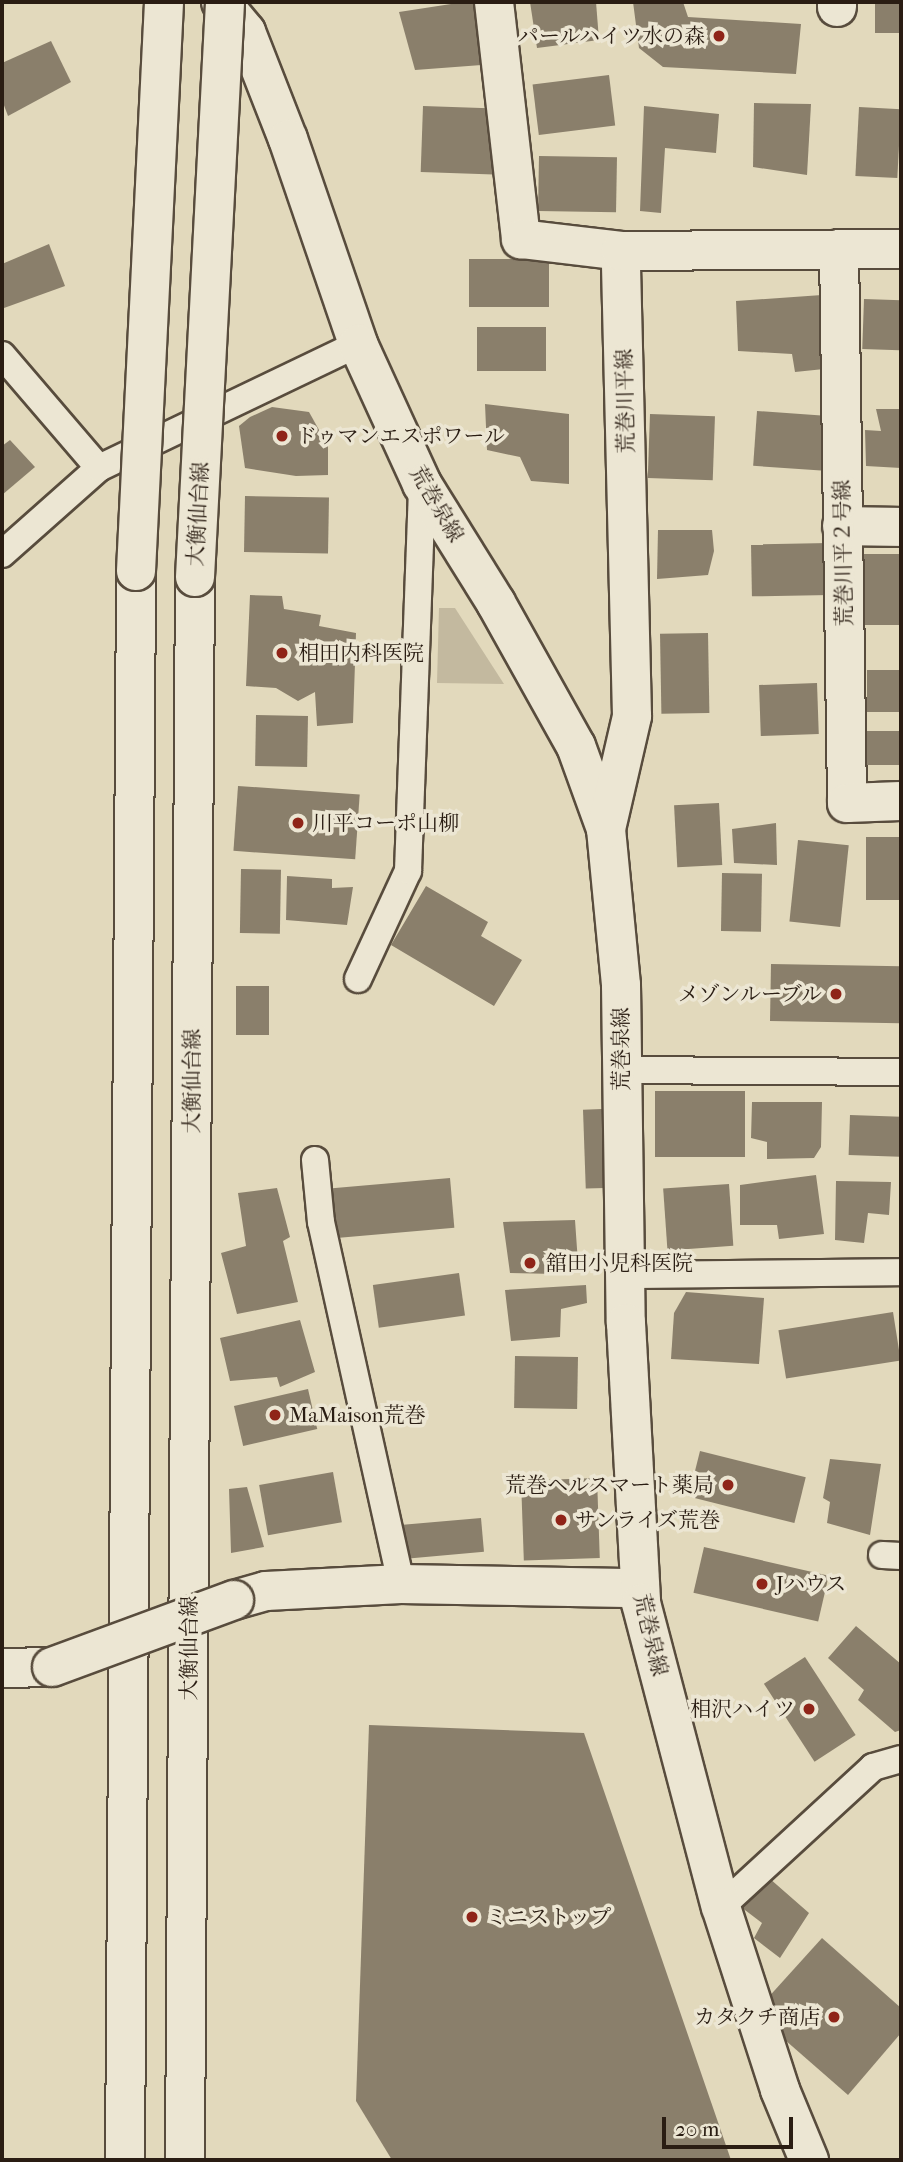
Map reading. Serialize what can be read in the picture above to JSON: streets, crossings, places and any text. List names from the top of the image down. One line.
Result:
{"streets":{"street":["荒巻川平線","荒巻泉線","大衡仙台線","荒巻川平２号線"]},"crossings":[["荒巻川平線","荒巻泉線"],["荒巻泉線","大衡仙台線"]],"places":["パールハイツ水の森","ドゥマンエスポワール","相田内科医院","川平コーポ山柳","メゾンルーブル","舘田小児科医院","MaMaison荒巻","荒巻ヘルスマート薬局","サンライズ荒巻","Jハウス","相沢ハイツ","ミニストップ","カタクチ商店"],"scale_bar":"20 m"}
